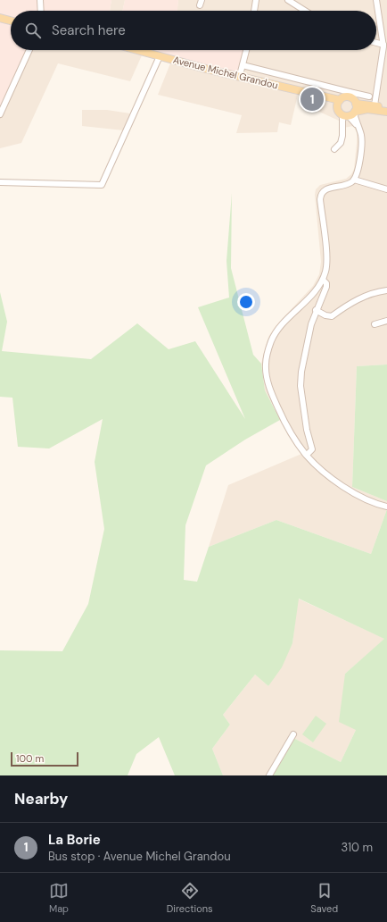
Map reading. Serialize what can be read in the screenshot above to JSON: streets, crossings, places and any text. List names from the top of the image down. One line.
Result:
{"streets":{"main road":["Avenue Michel Grandou"]},"scale_bar":"100 m","page":{"search":"Search here","pins":"1","scale":"100 m","heading":"Nearby","list":[{"mark":"1","name":"La Borie","note":"Bus stop · Avenue Michel Grandou","value":"310 m"}],"nav":["Map","Directions","Saved"]}}
